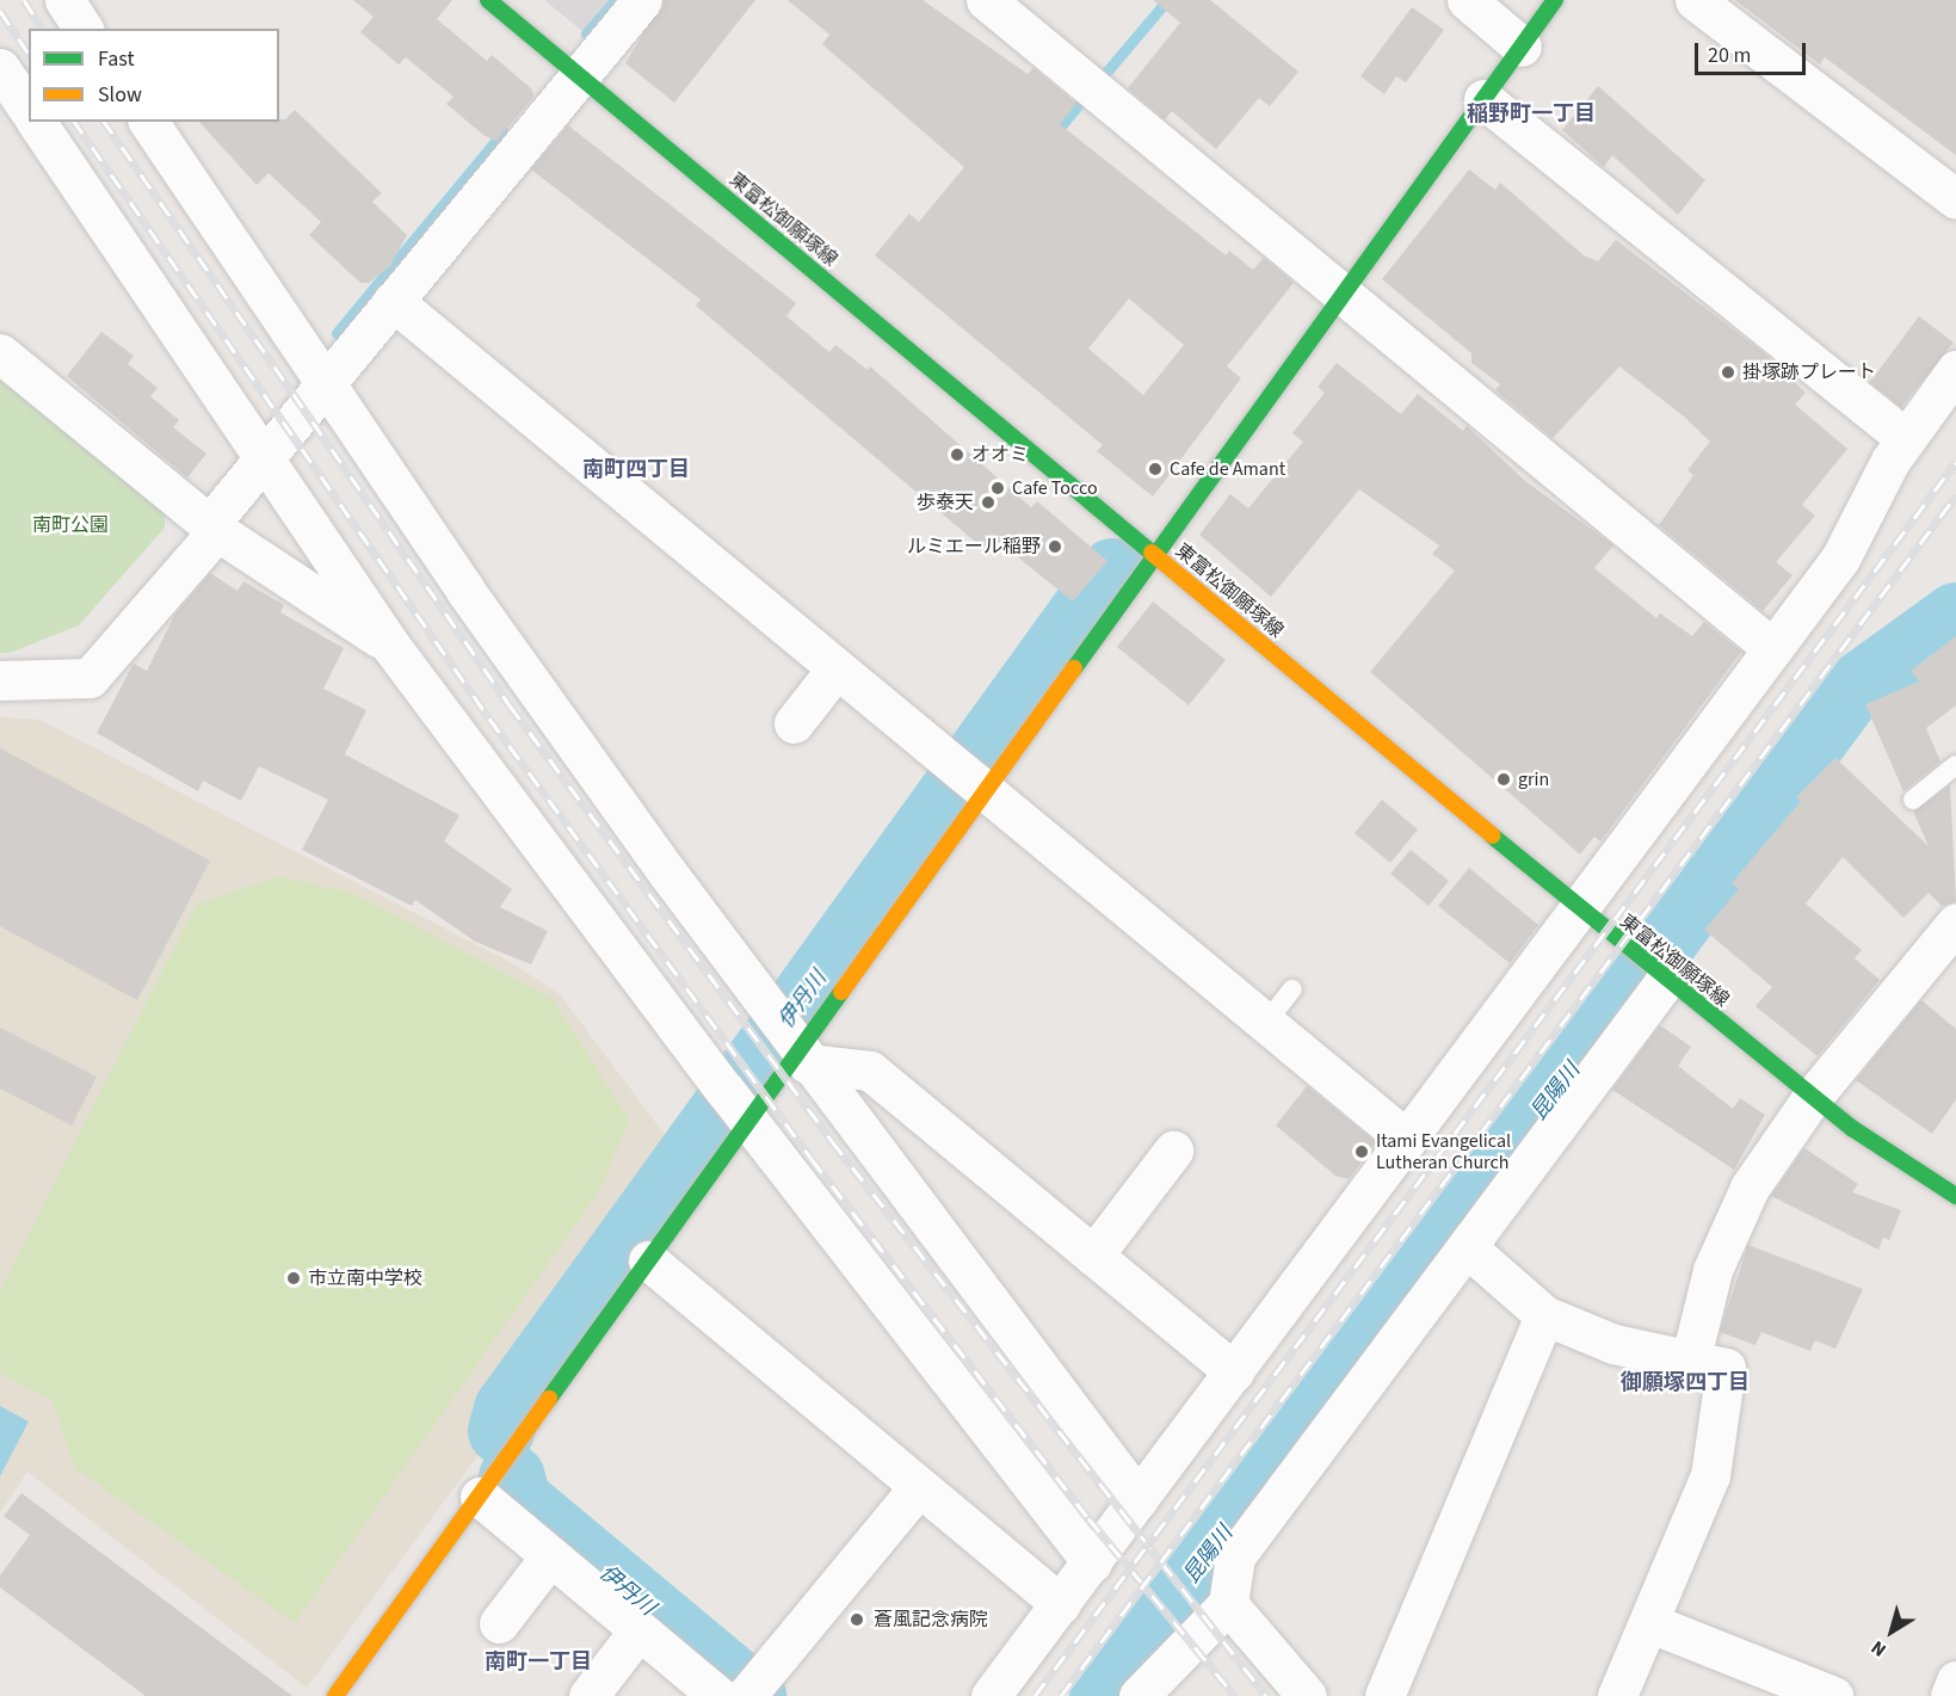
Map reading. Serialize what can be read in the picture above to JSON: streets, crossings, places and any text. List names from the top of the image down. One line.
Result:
{"streets":{"street":["東富松御願塚線"]},"districts":["稲野町一丁目","南町四丁目","御願塚四丁目","南町一丁目"],"water":["伊丹川","昆陽川"],"parks":["南町公園"],"places":["掛塚跡プレート","オオミ","Cafe de Amant","Cafe Tocco","歩泰天","ルミエール稲野","grin","Itami Evangelical Lutheran Church","市立南中学校","蒼風記念病院"],"legend":["Fast","Slow"],"scale_bar":"20 m","north":"bottom left"}
